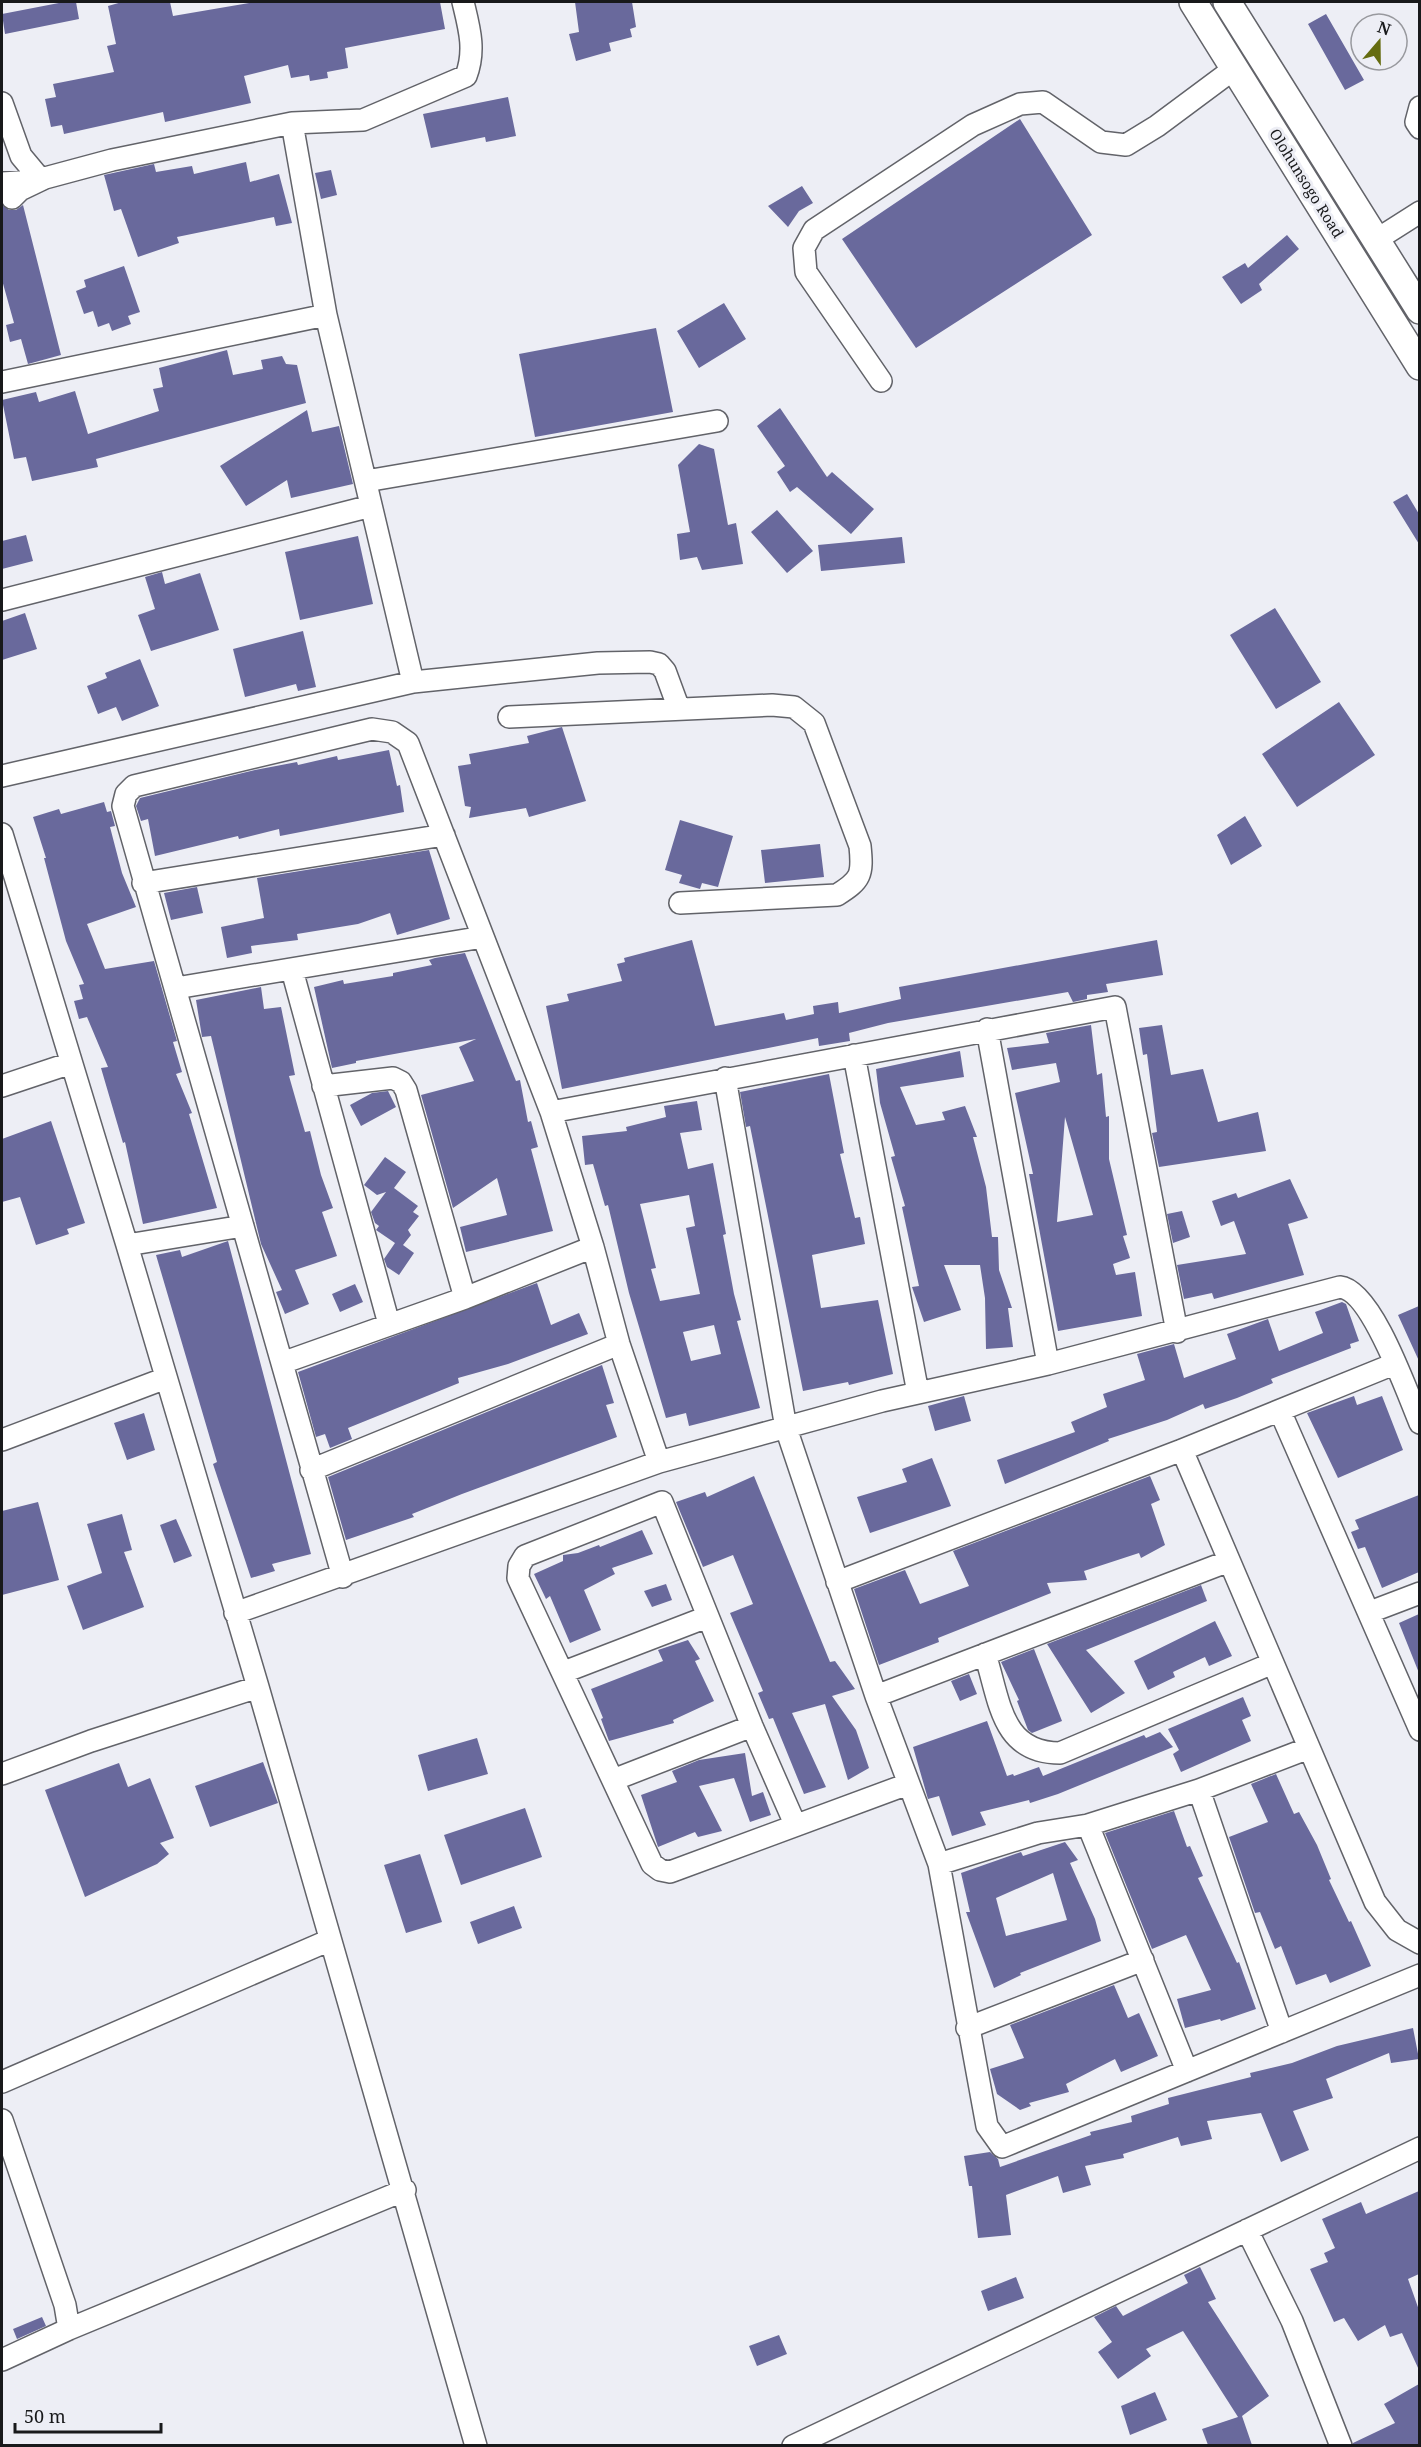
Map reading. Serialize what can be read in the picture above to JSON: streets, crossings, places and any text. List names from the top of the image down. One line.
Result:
{"streets":{"main road":["Olohunsogo Road"]},"scale_bar":"50 m","north":"top"}
